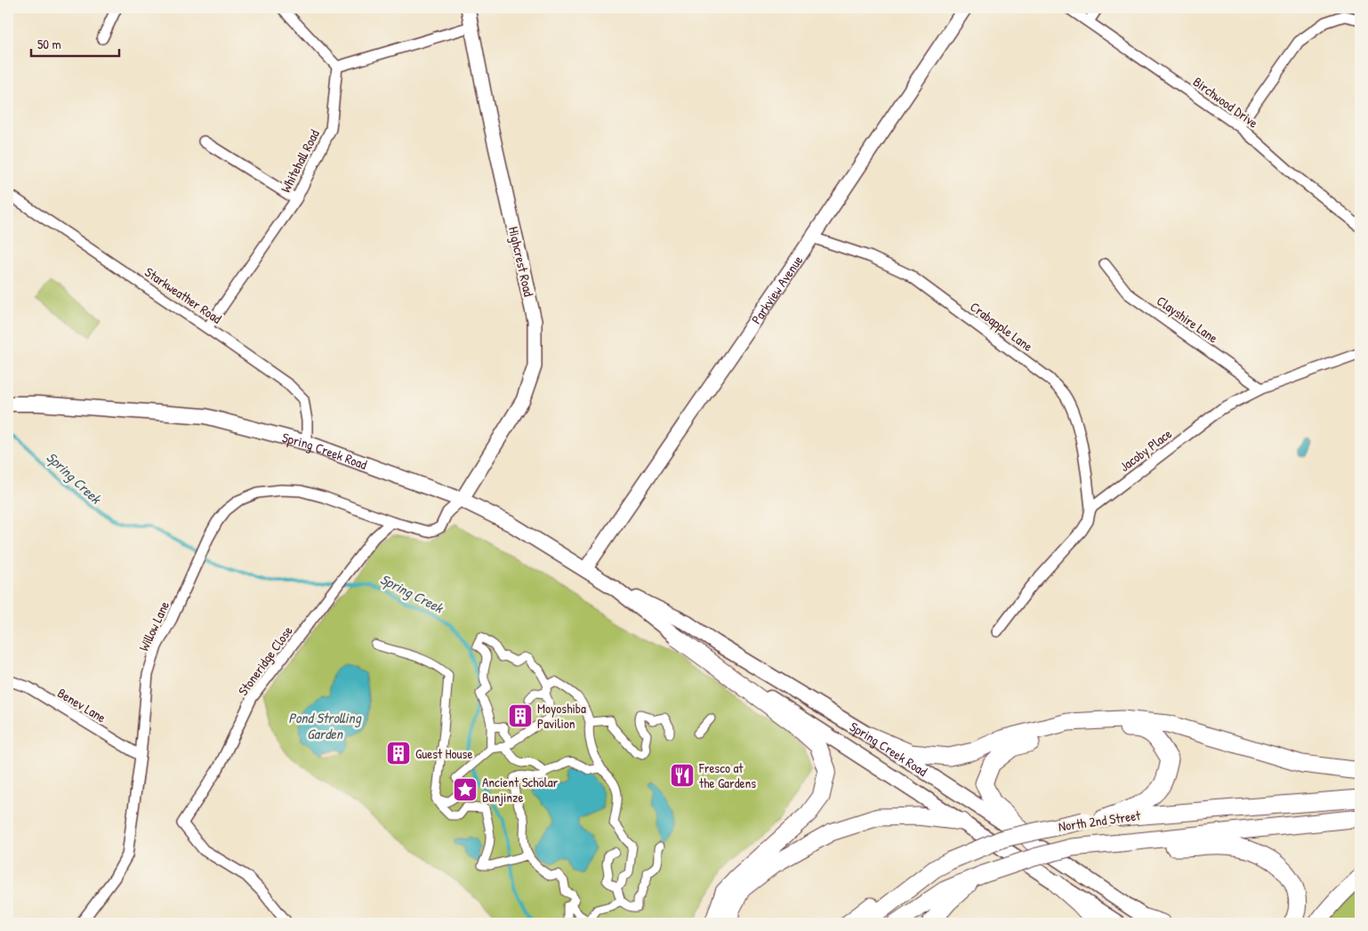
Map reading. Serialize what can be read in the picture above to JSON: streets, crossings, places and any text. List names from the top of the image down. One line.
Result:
{"streets":{"main road":["Spring Creek Road","North 2nd Street"],"street":["Birchwood Drive","Whitehall Road","Highcrest Road","Parkview Avenue","Starkweather Road","Clayshire Lane","Crabapple Lane","Jacoby Place","Willow Lane","Stoneridge Close","Benev Lane"]},"crossings":[["Whitehall Road","Starkweather Road"],["Highcrest Road","Spring Creek Road"],["Parkview Avenue","Crabapple Lane"],["Parkview Avenue","Spring Creek Road"],["Starkweather Road","Spring Creek Road"],["Clayshire Lane","Jacoby Place"],["Crabapple Lane","Jacoby Place"],["Willow Lane","Stoneridge Close"],["Willow Lane","Benev Lane"]],"water":["Spring Creek","Pond Strolling Garden"],"places":{"building":["Moyoshiba Pavilion","Guest House"],"restaurant":["Fresco at the Gardens"],"place":["Ancient Scholar Bunjinze"]},"scale_bar":"50 m"}
